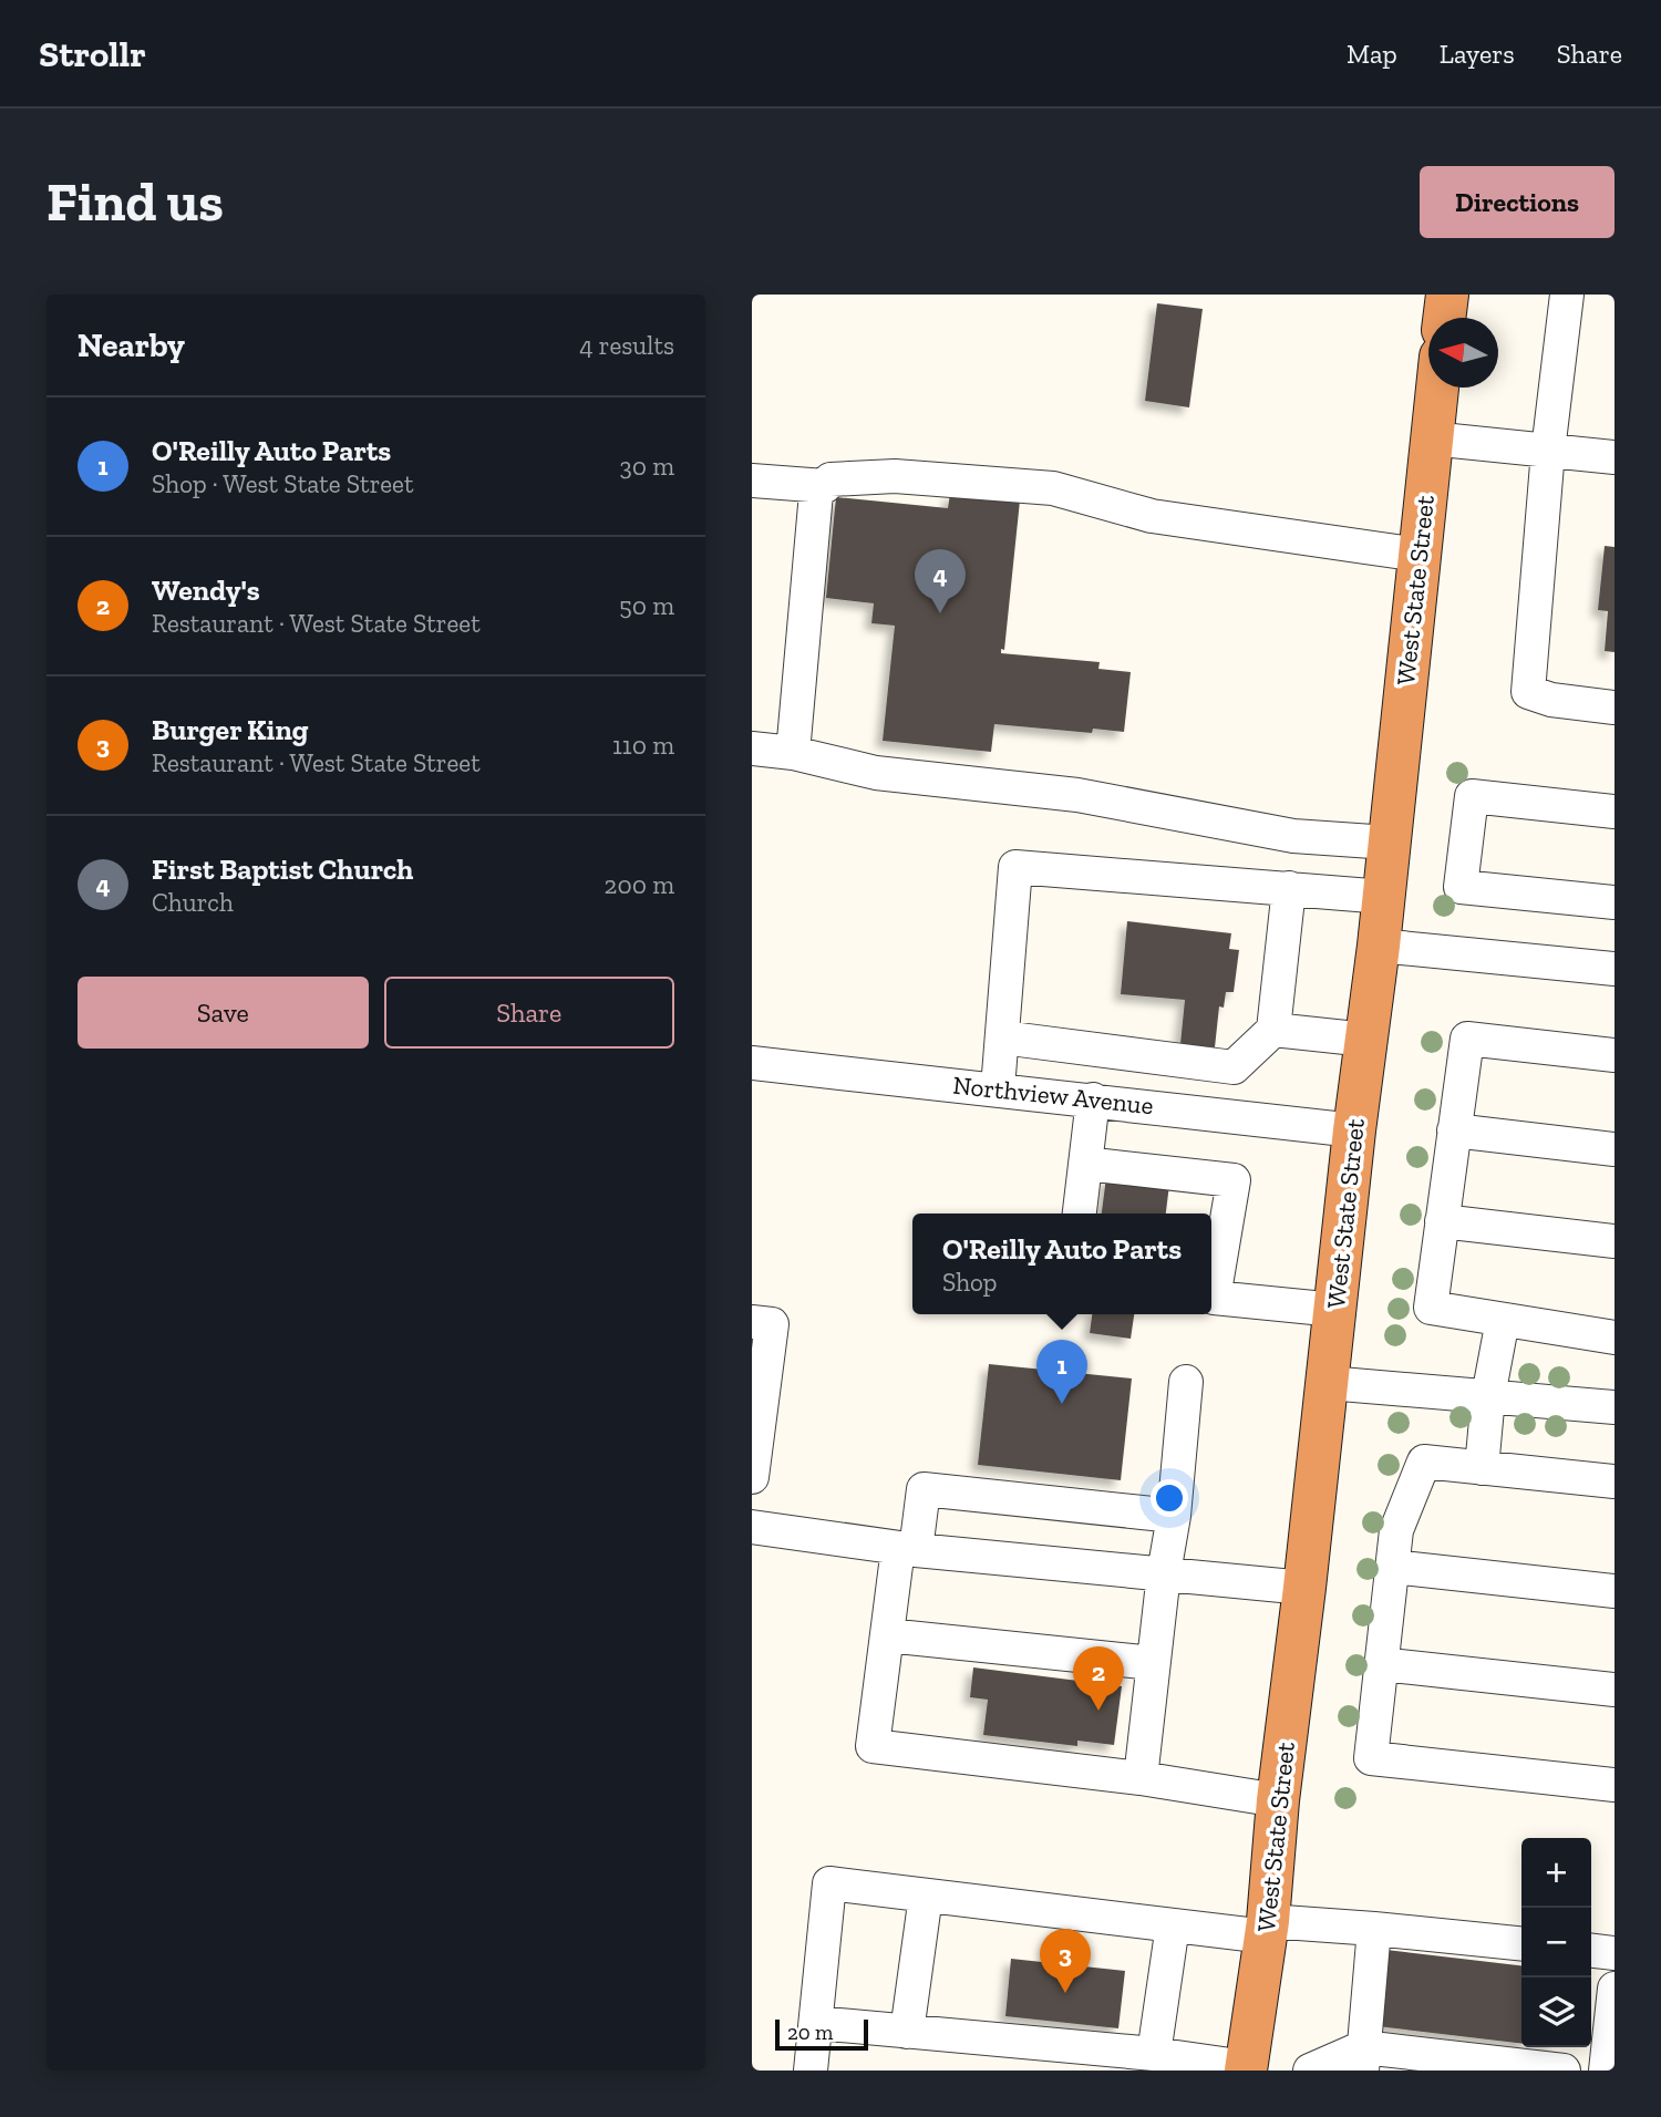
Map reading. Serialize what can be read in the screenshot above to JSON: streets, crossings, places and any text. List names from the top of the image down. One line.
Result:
{"streets":{"highway":["West State Street"],"street":["Northview Avenue"]},"crossings":[["West State Street","Northview Avenue"]],"scale_bar":"20 m","north":"left","page":{"header":"Strollr","nav":["Map","Layers","Share"],"buttons":["Directions",["Save","Share"]],"title":"Find us","heading":["Nearby","4 results"],"list":[{"mark":"1","name":"O'Reilly Auto Parts","note":"Shop · West State Street","value":"30 m"},{"mark":"2","name":"Wendy's","note":"Restaurant · West State Street","value":"50 m"},{"mark":"3","name":"Burger King","note":"Restaurant · West State Street","value":"110 m"},{"mark":"4","name":"First Baptist Church","note":"Church","value":"200 m"}],"pins":["4","1","2","3"],"popup":["O'Reilly Auto Parts","Shop"],"map_buttons":["+","−"],"scale":"20 m"}}
